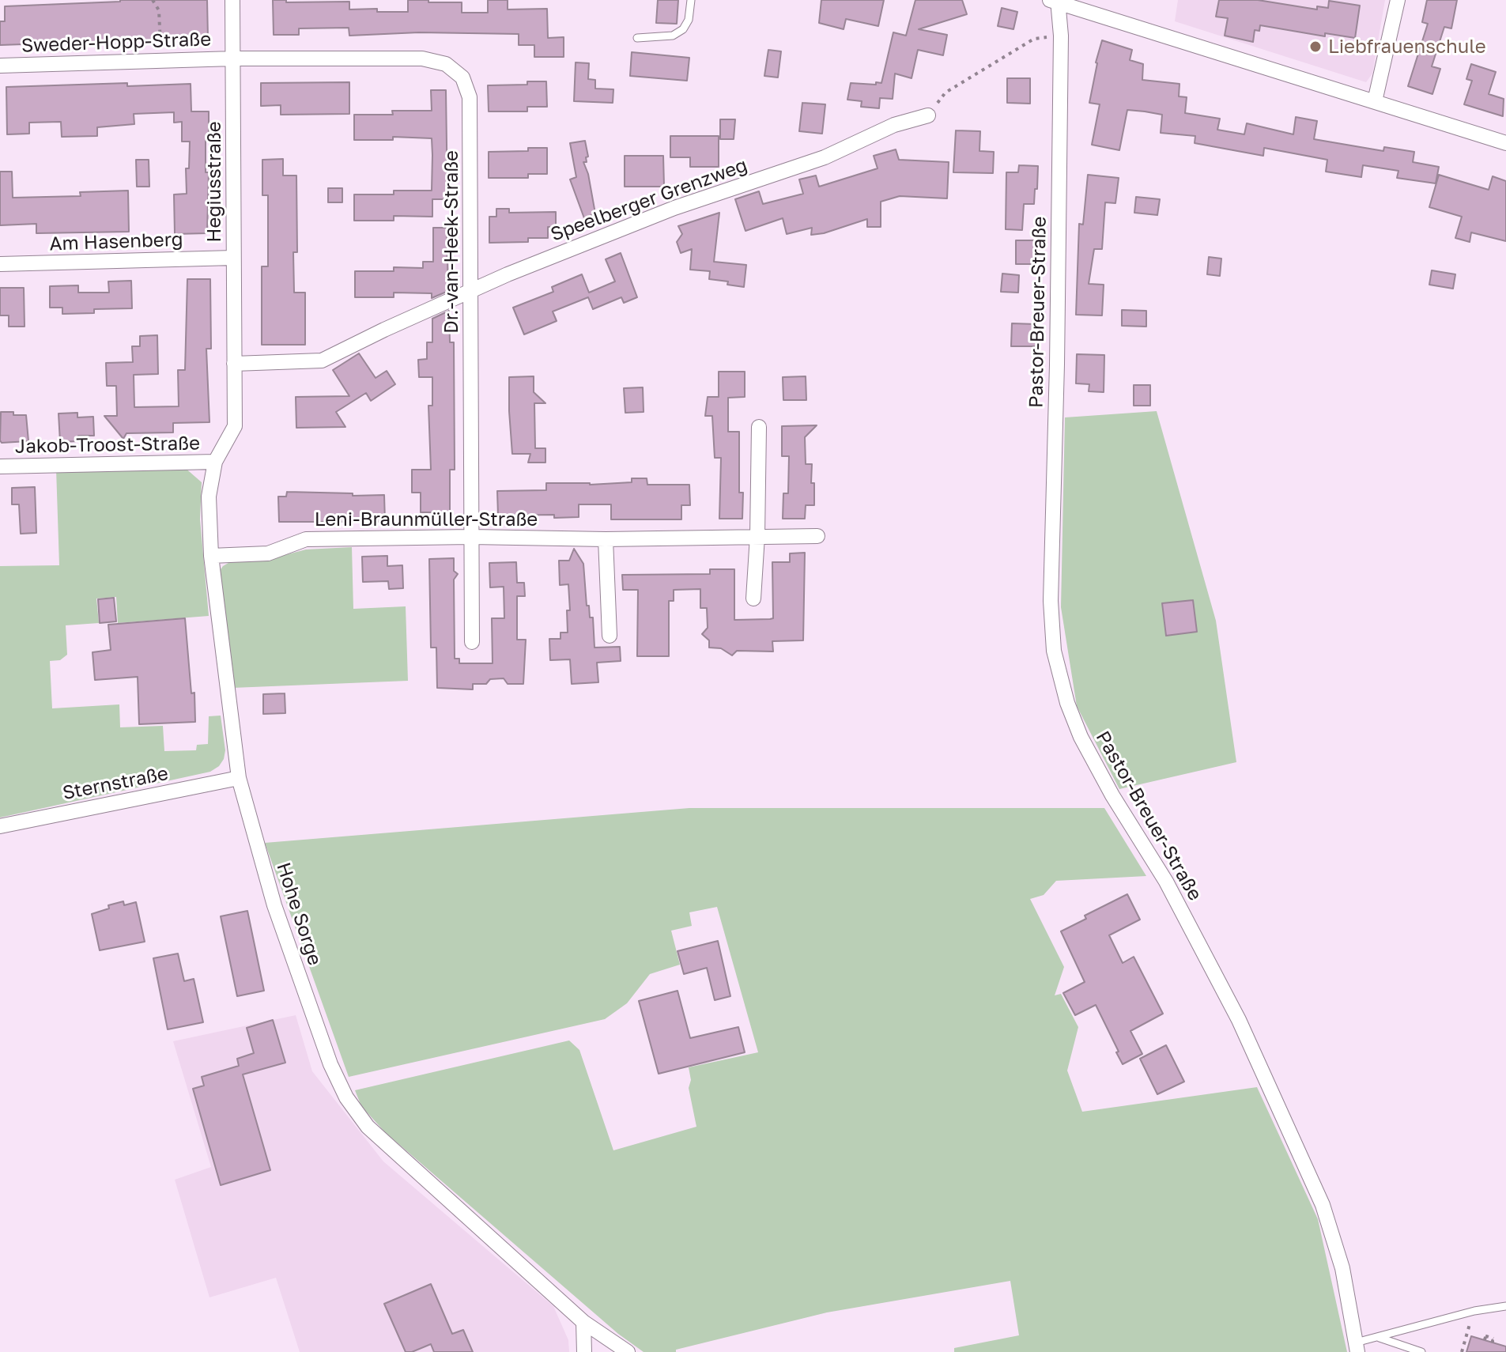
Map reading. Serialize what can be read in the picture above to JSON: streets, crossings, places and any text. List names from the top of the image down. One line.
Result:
{"streets":{"street":["Sweder-Hopp-Straße","Hegiusstraße","Speelberger Grenzweg","Am Hasenberg","Dr.-van-Heek-Straße","Pastor-Breuer-Straße","Jakob-Troost-Straße","Leni-Braunmüller-Straße","Sternstraße","Hohe Sorge"]},"crossings":[["Sweder-Hopp-Straße","Hegiusstraße"],["Sweder-Hopp-Straße","Dr.-van-Heek-Straße"],["Hegiusstraße","Speelberger Grenzweg"],["Hegiusstraße","Am Hasenberg"],["Hegiusstraße","Dr.-van-Heek-Straße"],["Hegiusstraße","Hohe Sorge"],["Speelberger Grenzweg","Dr.-van-Heek-Straße"],["Speelberger Grenzweg","Hohe Sorge"],["Dr.-van-Heek-Straße","Leni-Braunmüller-Straße"],["Jakob-Troost-Straße","Hohe Sorge"],["Leni-Braunmüller-Straße","Hohe Sorge"],["Sternstraße","Hohe Sorge"]],"places":["Liebfrauenschule"]}
